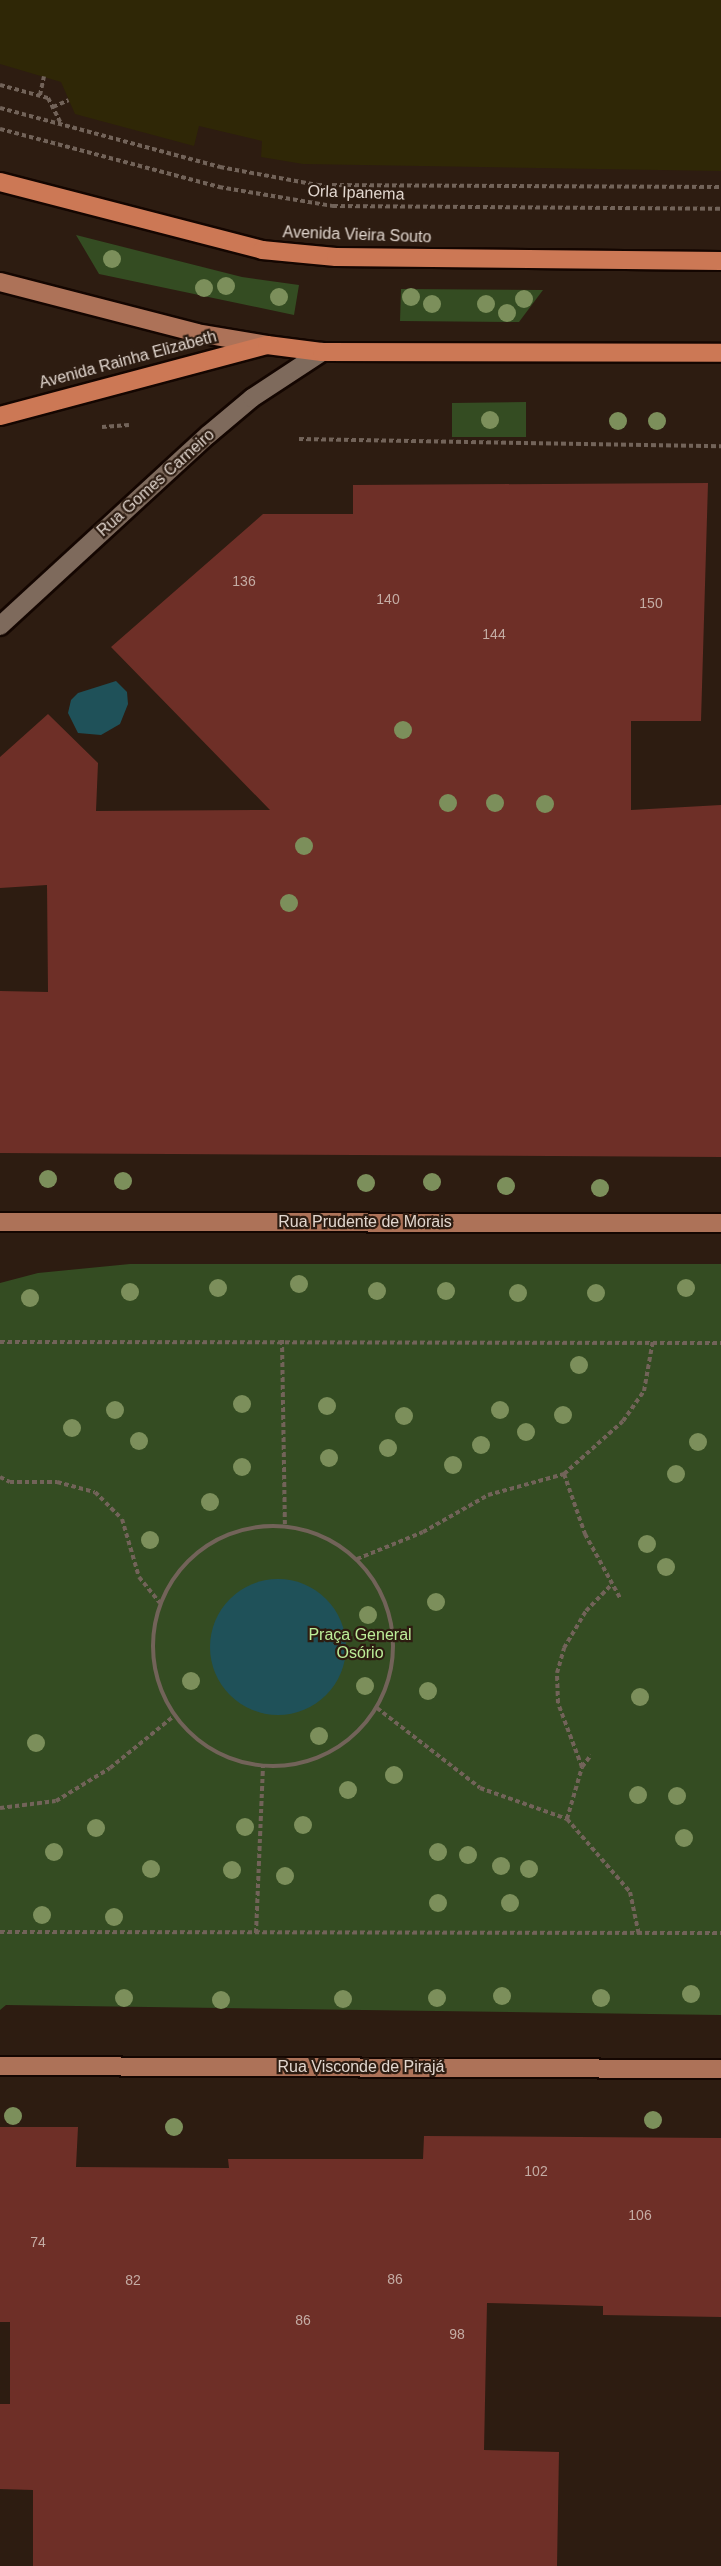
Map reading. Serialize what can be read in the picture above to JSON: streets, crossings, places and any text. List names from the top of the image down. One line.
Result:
{"streets":{"highway":["Avenida Vieira Souto","Avenida Rainha Elizabeth"],"main road":["Rua Prudente de Morais","Rua Visconde de Pirajá"],"street":["Rua Gomes Carneiro"],"path":["Orla Ipanema"]},"parks":["Praça General Osório"],"house_numbers":["136","140","150","144","102","106","74","86","82","86","98"]}
